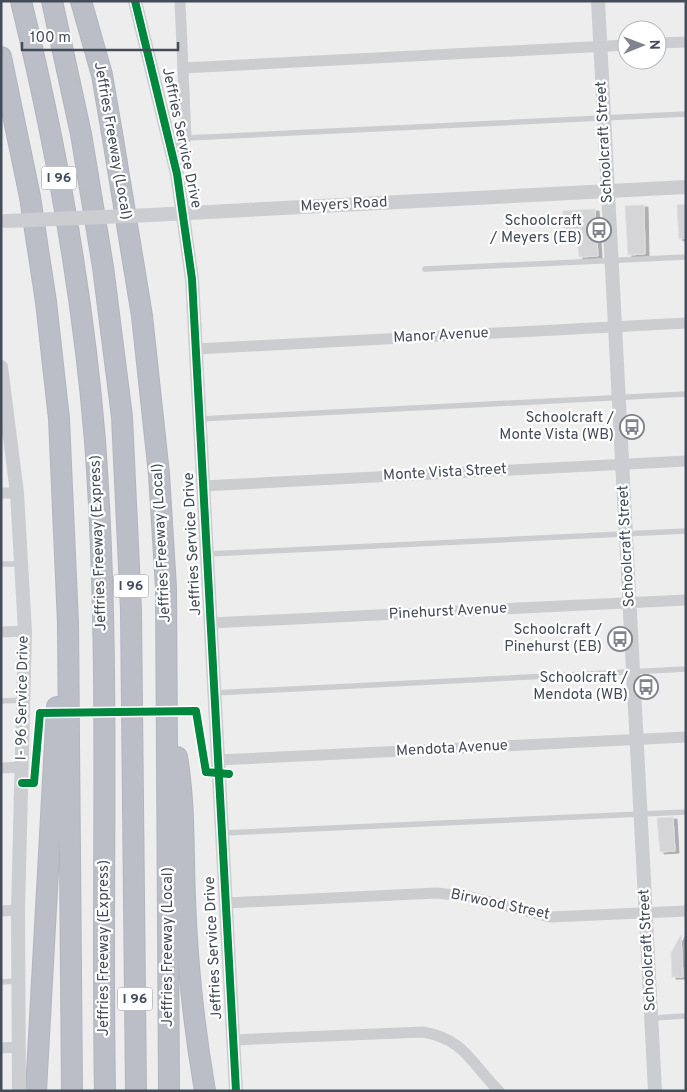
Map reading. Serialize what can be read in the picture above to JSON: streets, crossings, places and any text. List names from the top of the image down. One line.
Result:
{"streets":{"highway":["Jeffries Freeway (Local)","I 96","Jeffries Freeway (Express)"],"street":["Jeffries Service Drive","Schoolcraft Street","Meyers Road","Manor Avenue","Monte Vista Street","Pinehurst Avenue","I- 96 Service Drive","Mendota Avenue","Birwood Street"]},"crossings":[["Jeffries Service Drive","Meyers Road"],["Jeffries Service Drive","Manor Avenue"],["Jeffries Service Drive","Monte Vista Street"],["Jeffries Service Drive","Pinehurst Avenue"],["Jeffries Service Drive","Mendota Avenue"],["Jeffries Service Drive","Birwood Street"],["Schoolcraft Street","Meyers Road"],["Schoolcraft Street","Manor Avenue"],["Schoolcraft Street","Monte Vista Street"],["Schoolcraft Street","Pinehurst Avenue"],["Schoolcraft Street","Mendota Avenue"],["Schoolcraft Street","Birwood Street"]],"places":{"bus stop":["Schoolcraft / Meyers (EB)","Schoolcraft / Monte Vista (WB)","Schoolcraft / Pinehurst (EB)","Schoolcraft / Mendota (WB)"]},"scale_bar":"100 m","north":"right"}
